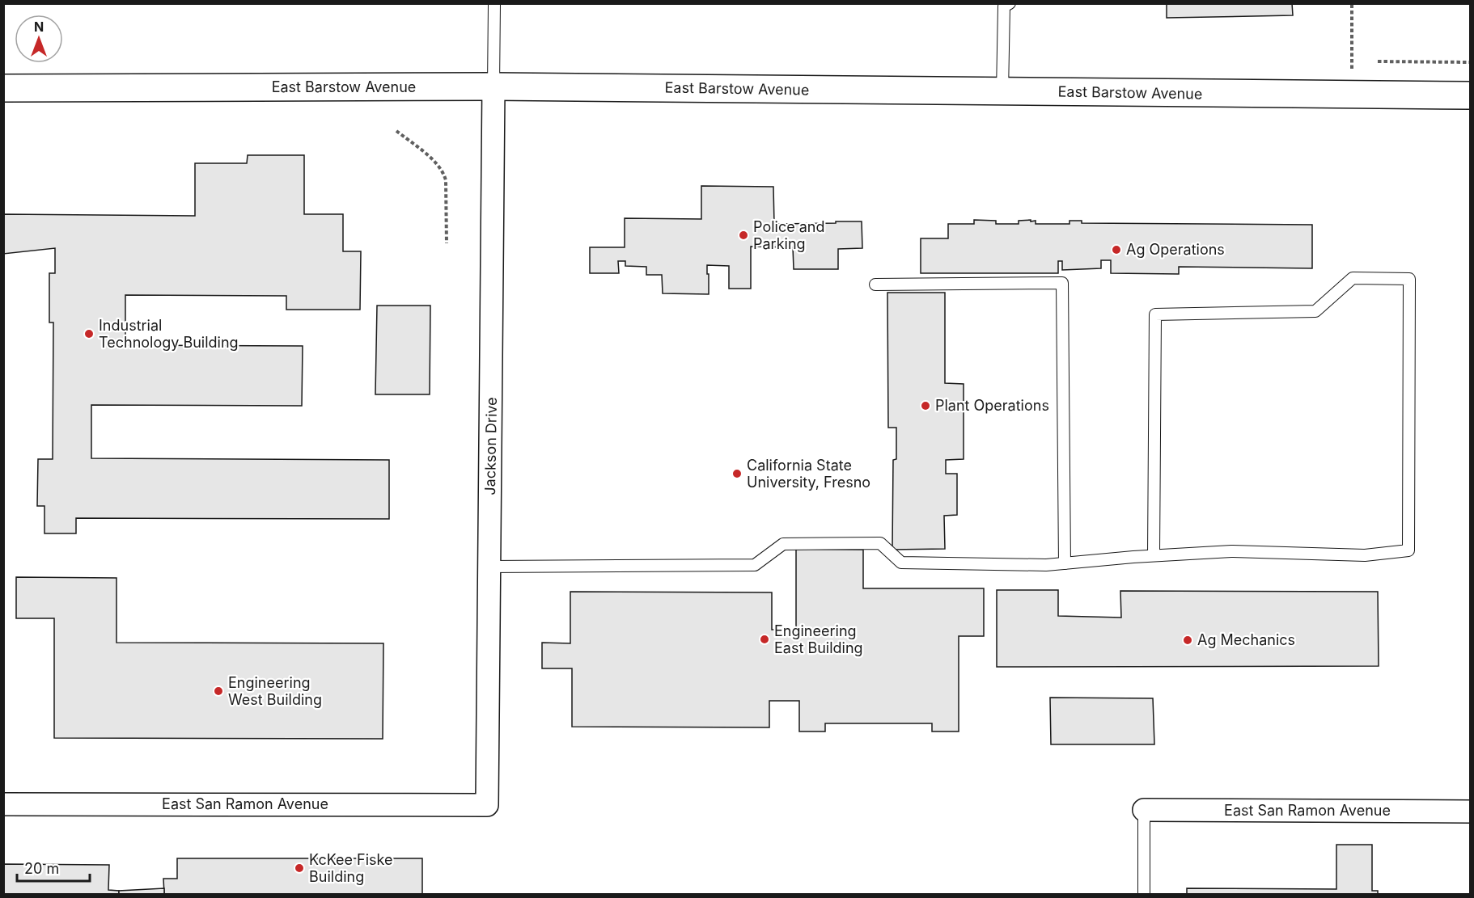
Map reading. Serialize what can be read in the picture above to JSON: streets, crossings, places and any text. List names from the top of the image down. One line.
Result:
{"streets":{"street":["East Barstow Avenue","Jackson Drive","East San Ramon Avenue"]},"crossings":[["East Barstow Avenue","Jackson Drive"],["Jackson Drive","East San Ramon Avenue"]],"places":["Police and Parking","Ag Operations","Industrial Technology Building","Plant Operations","California State University, Fresno","Engineering East Building","Ag Mechanics","Engineering West Building","KcKee Fiske Building"],"scale_bar":"20 m","north":"top"}
